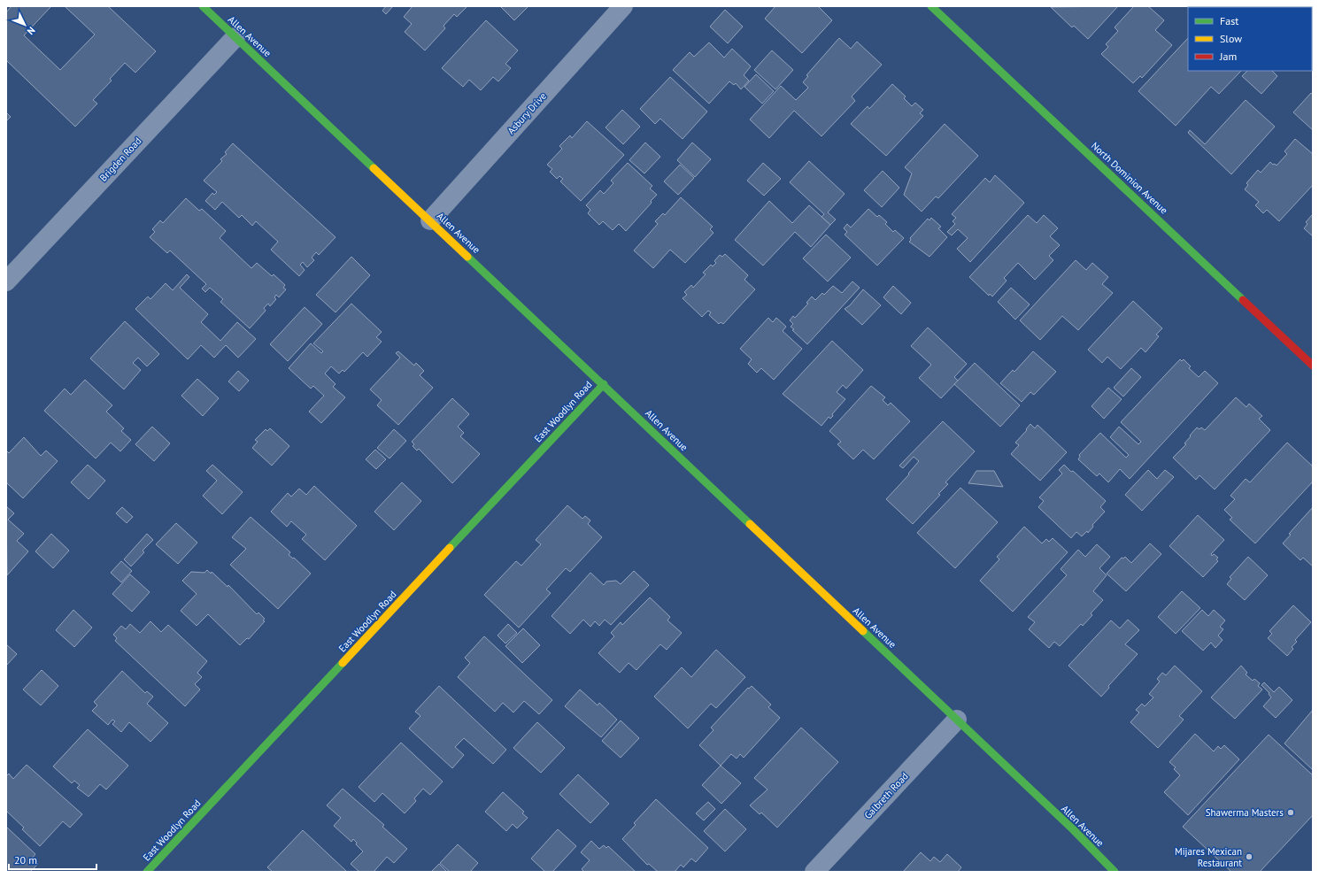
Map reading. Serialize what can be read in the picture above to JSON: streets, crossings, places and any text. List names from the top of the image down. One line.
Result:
{"streets":{"street":["Allen Avenue","Asbury Drive","Brigden Road","North Dominion Avenue","East Woodlyn Road","Galbreth Road"]},"crossings":[["Allen Avenue","Asbury Drive"],["Allen Avenue","Brigden Road"],["Allen Avenue","East Woodlyn Road"],["Allen Avenue","Galbreth Road"]],"places":["Shawerma Masters","Mijares Mexican Restaurant"],"legend":["Fast","Slow","Jam"],"scale_bar":"20 m","north":"bottom right"}
